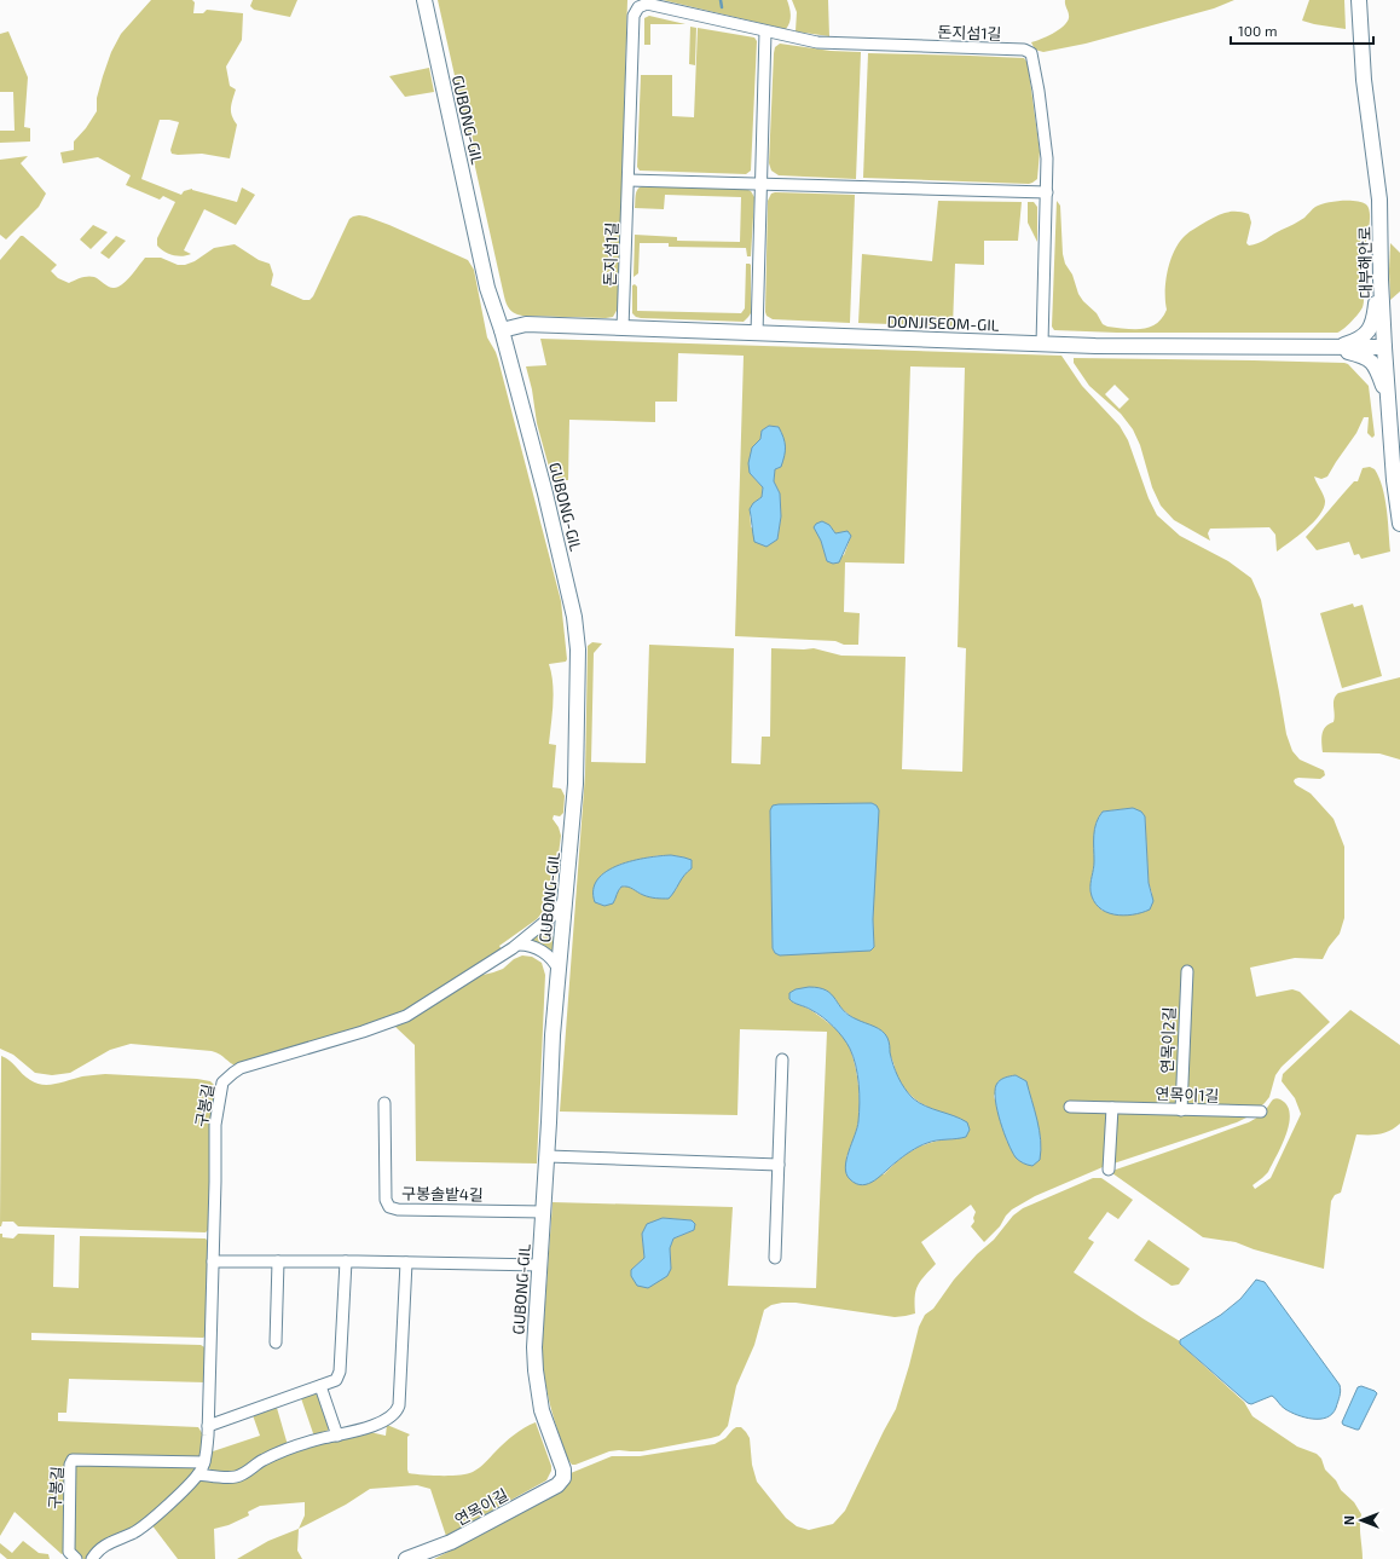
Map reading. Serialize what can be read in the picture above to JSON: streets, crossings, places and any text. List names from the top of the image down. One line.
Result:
{"streets":{"street":["돈지섬1길","GUBONG-GIL","대부해안로","DONJISEOM-GIL","연목이2길","연목이1길","구봉길","구봉솔밭4길","연목이길"]},"crossings":[["돈지섬1길","DONJISEOM-GIL"],["GUBONG-GIL","DONJISEOM-GIL"],["GUBONG-GIL","구봉길"],["GUBONG-GIL","구봉솔밭4길"],["GUBONG-GIL","연목이길"],["대부해안로","DONJISEOM-GIL"],["연목이2길","연목이1길"]],"scale_bar":"100 m","north":"left"}
